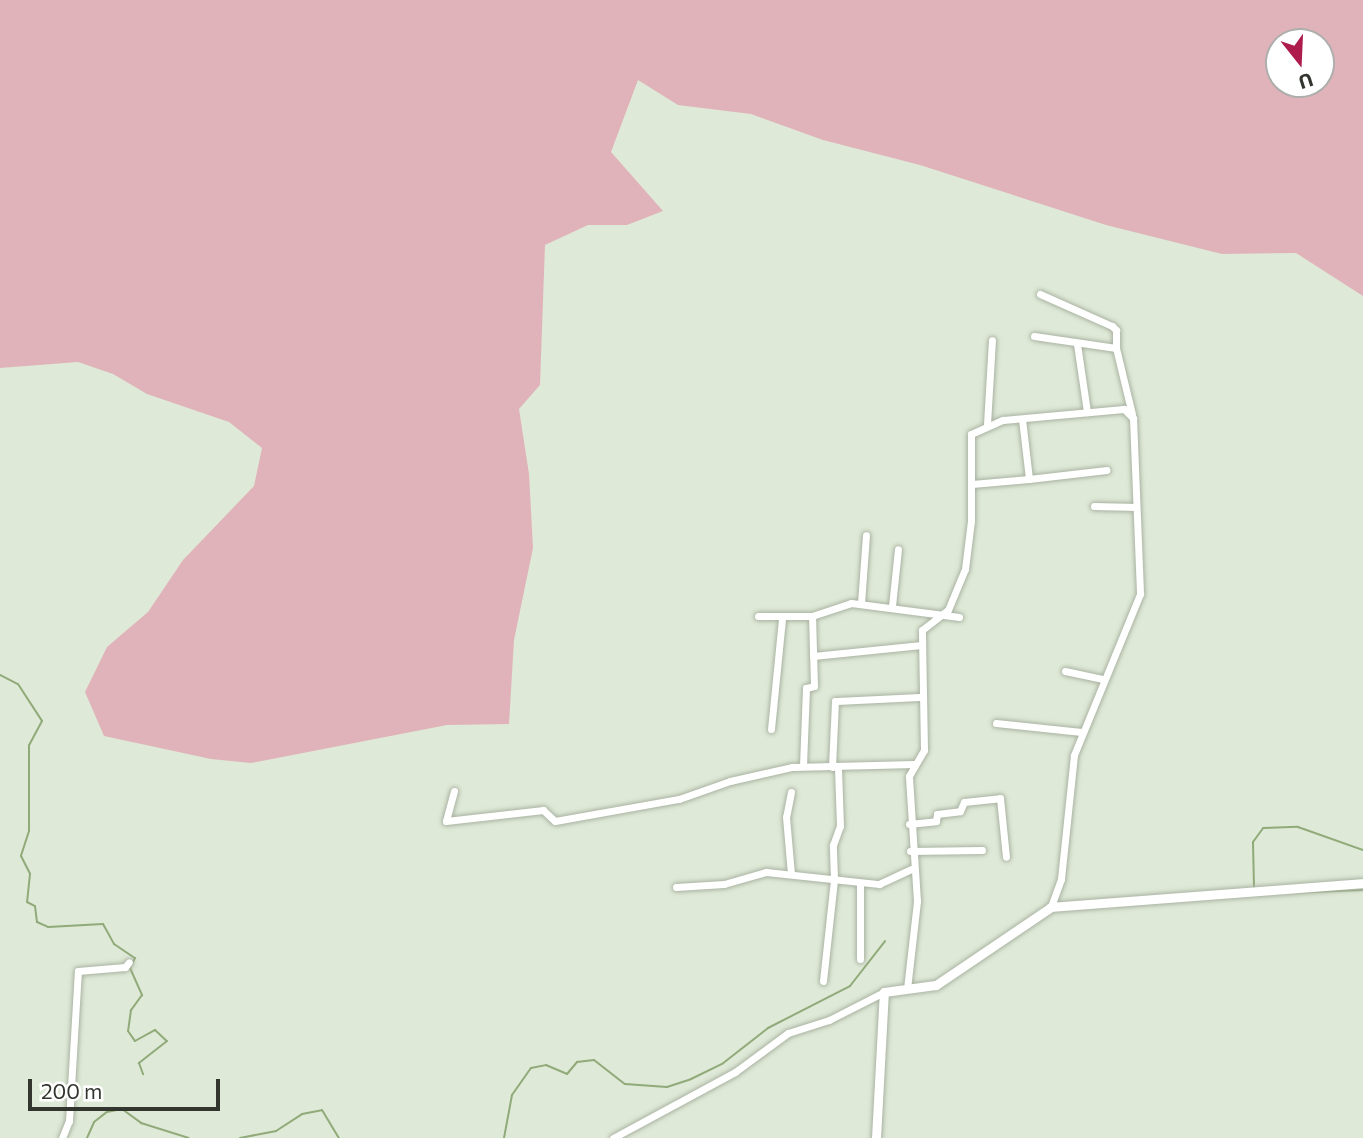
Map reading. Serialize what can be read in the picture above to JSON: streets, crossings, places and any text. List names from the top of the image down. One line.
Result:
{"scale_bar":"200 m","north":"bottom"}
